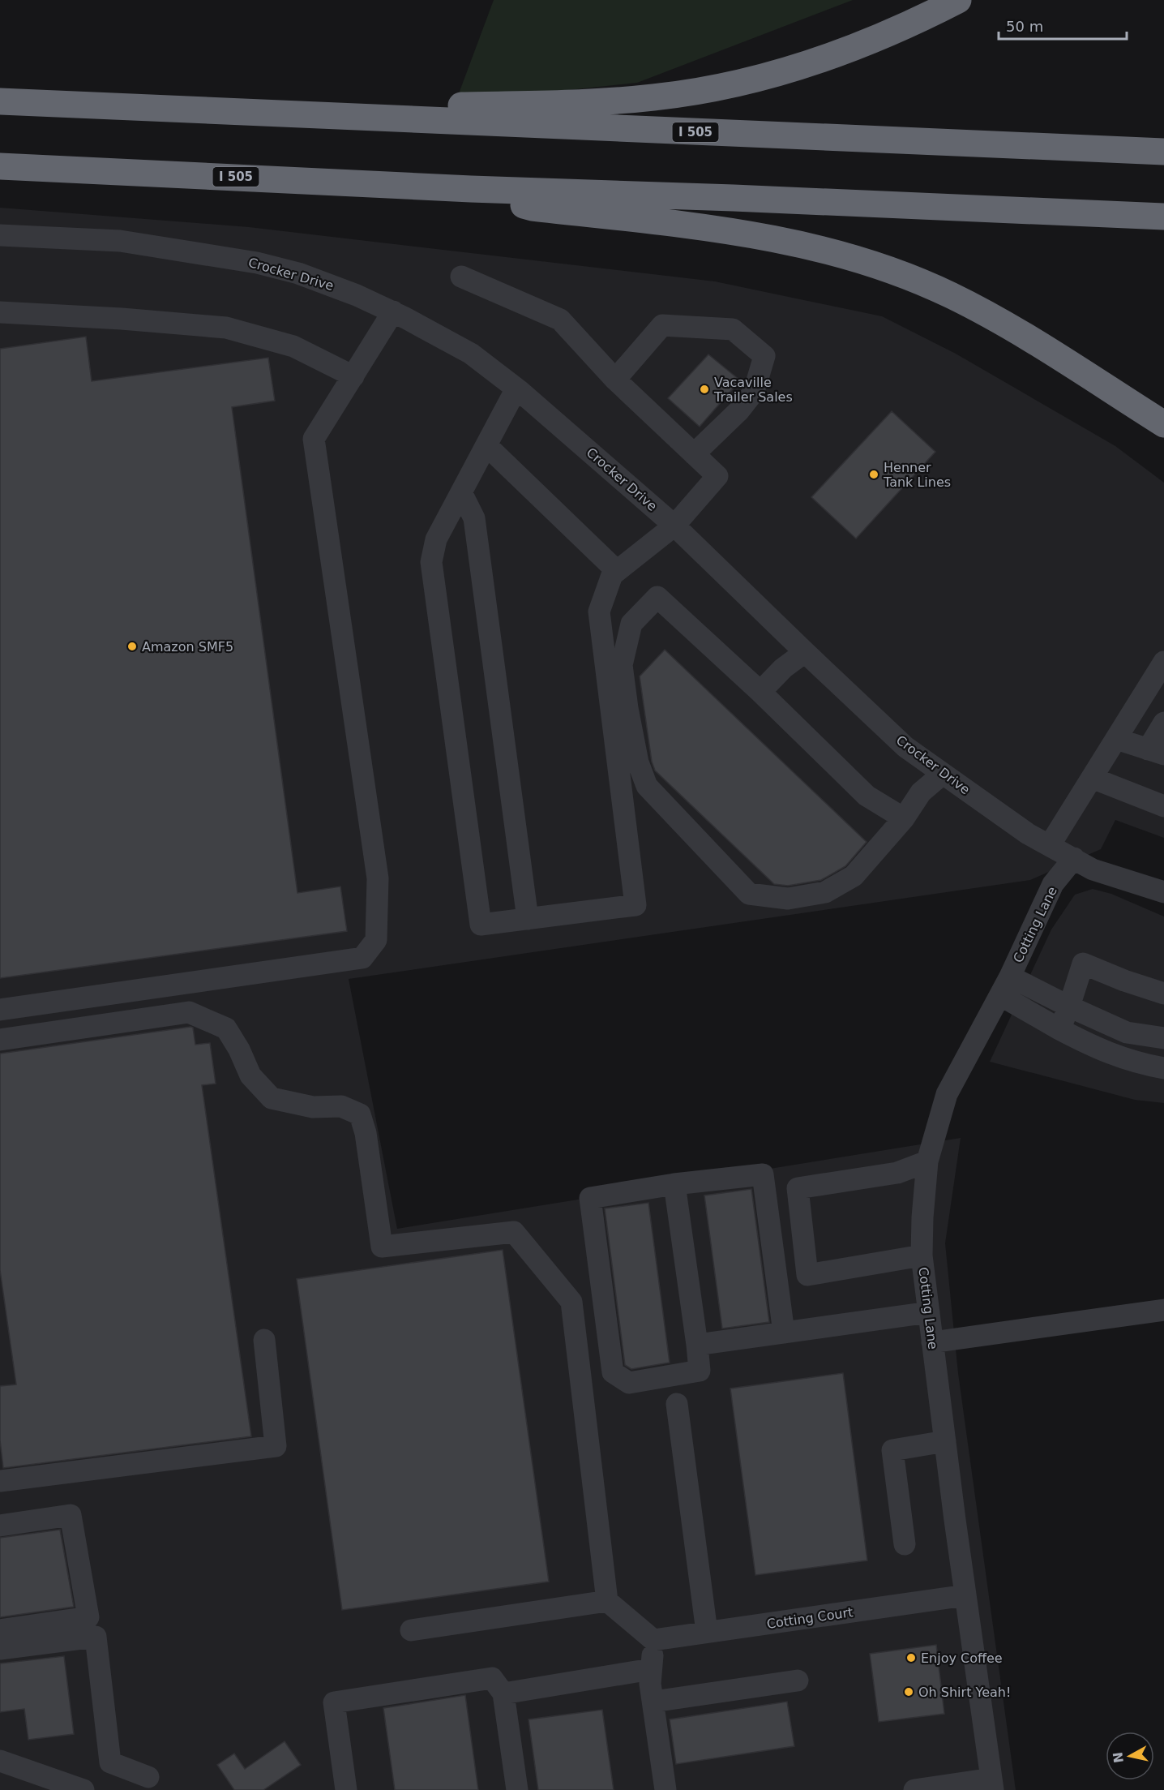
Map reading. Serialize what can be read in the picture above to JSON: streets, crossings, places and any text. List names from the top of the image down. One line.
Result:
{"streets":{"highway":["I 505"],"street":["Crocker Drive","Cotting Lane","Cotting Court"]},"crossings":[["Crocker Drive","Cotting Lane"],["Cotting Lane","Cotting Court"]],"places":["Vacaville Trailer Sales","Henner Tank Lines","Amazon SMF5","Enjoy Coffee","Oh Shirt Yeah!"],"scale_bar":"50 m","north":"left"}
